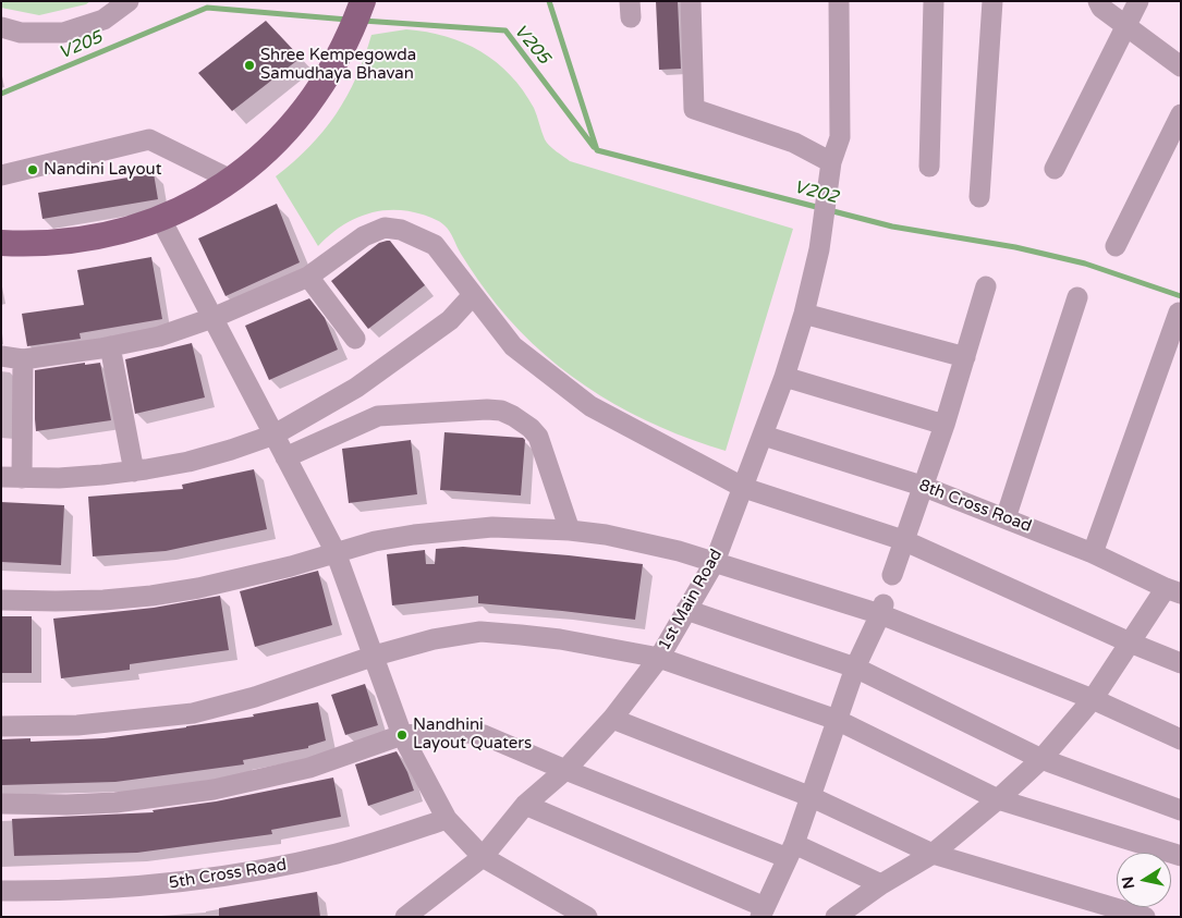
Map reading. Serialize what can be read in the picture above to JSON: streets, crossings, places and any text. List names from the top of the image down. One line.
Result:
{"streets":{"street":["8th Cross Road","1st Main Road","5th Cross Road"]},"crossings":[["8th Cross Road","1st Main Road"]],"water":["V205","V202"],"places":["Shree Kempegowda Samudhaya Bhavan","Nandini Layout","Nandhini Layout Quaters"],"north":"left"}
